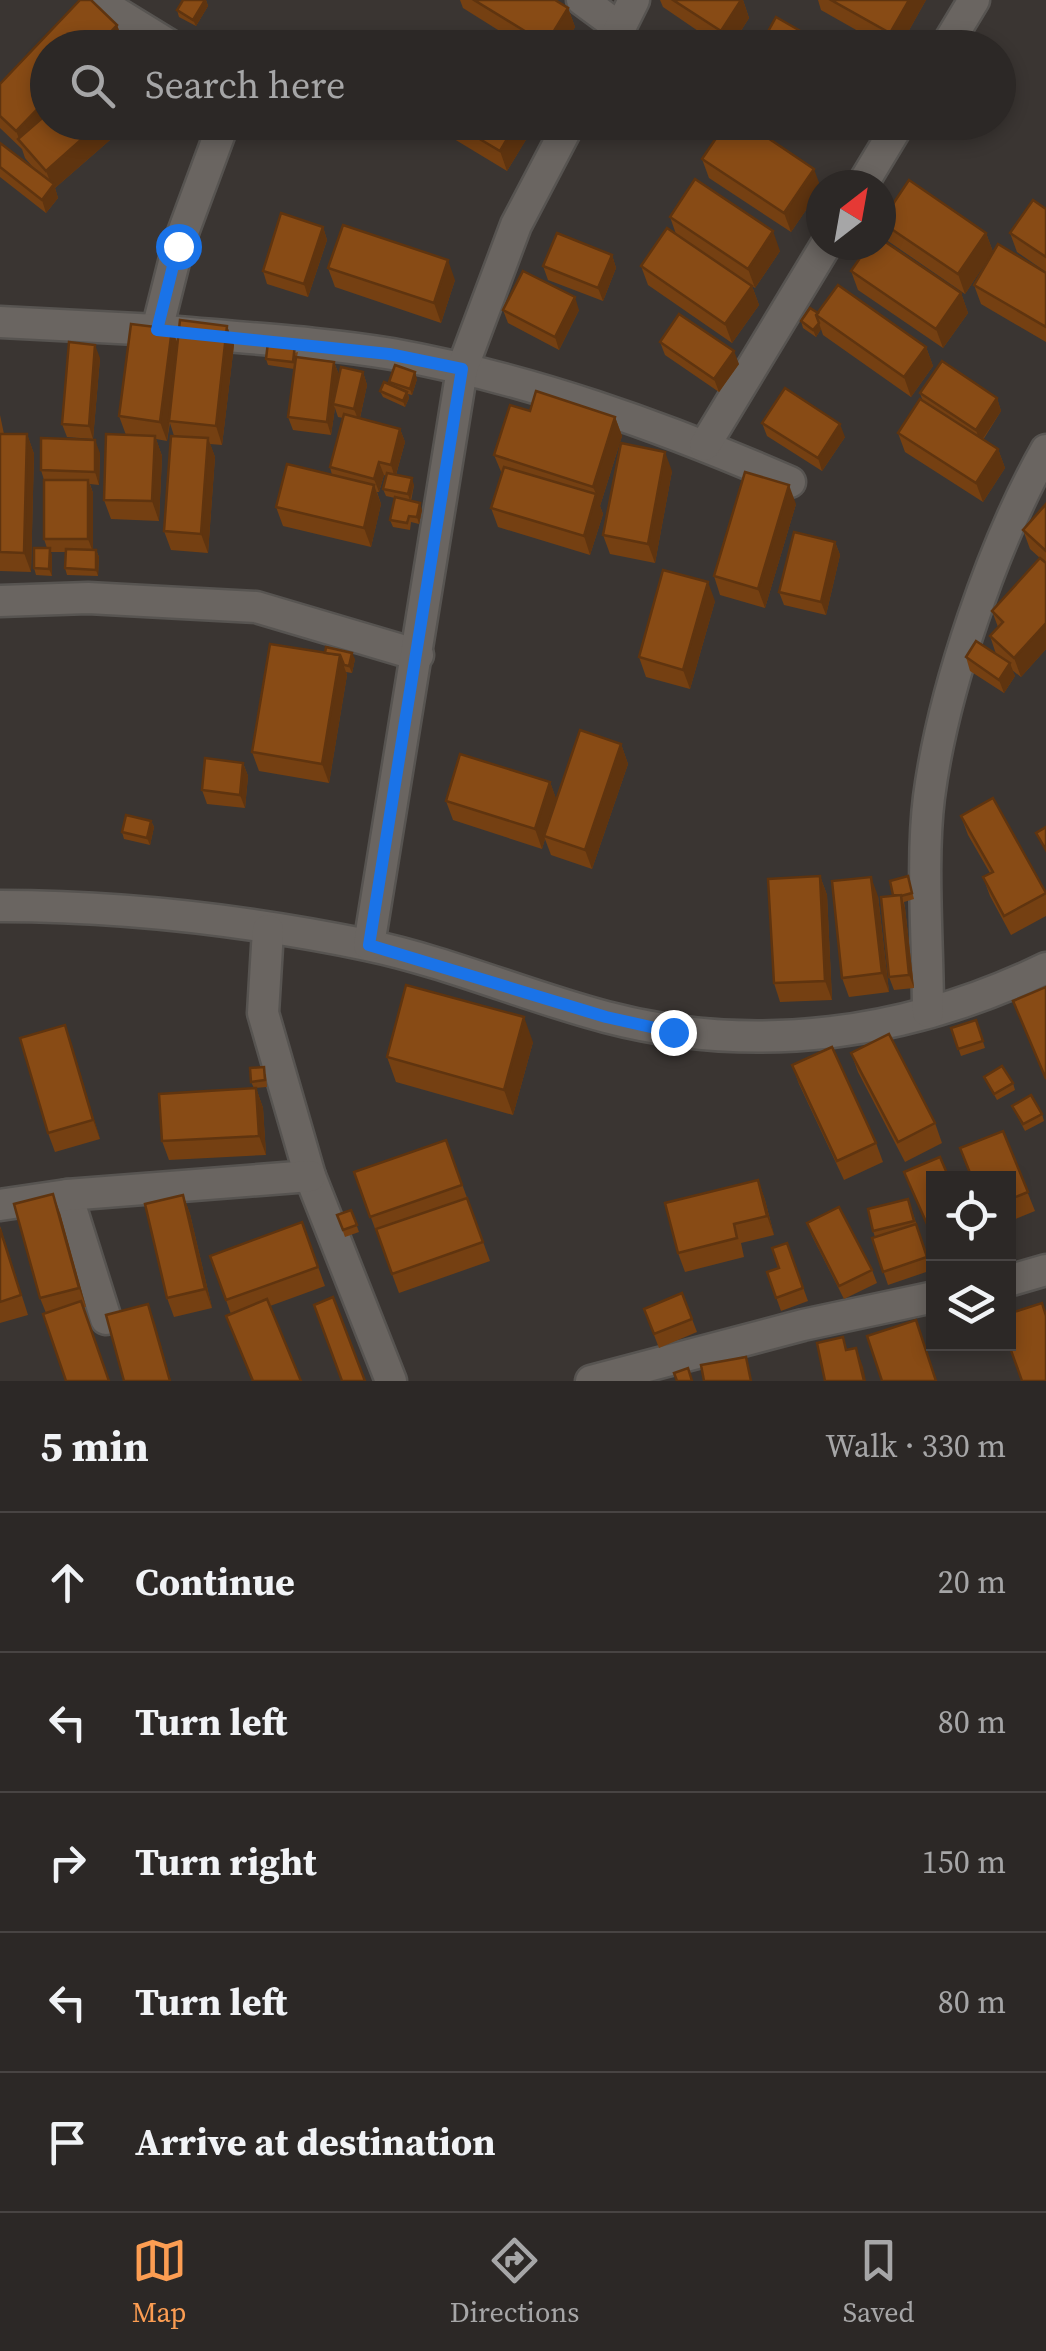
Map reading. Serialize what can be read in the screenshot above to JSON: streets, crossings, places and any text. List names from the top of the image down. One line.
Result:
{"north":"top right","page":{"search":"Search here","heading":["5 min","Walk · 330 m"],"list":[["Continue","20 m"],["Turn left","80 m"],["Turn right","150 m"],["Turn left","80 m"],"Arrive at destination"],"nav":["Map","Directions","Saved"]}}
